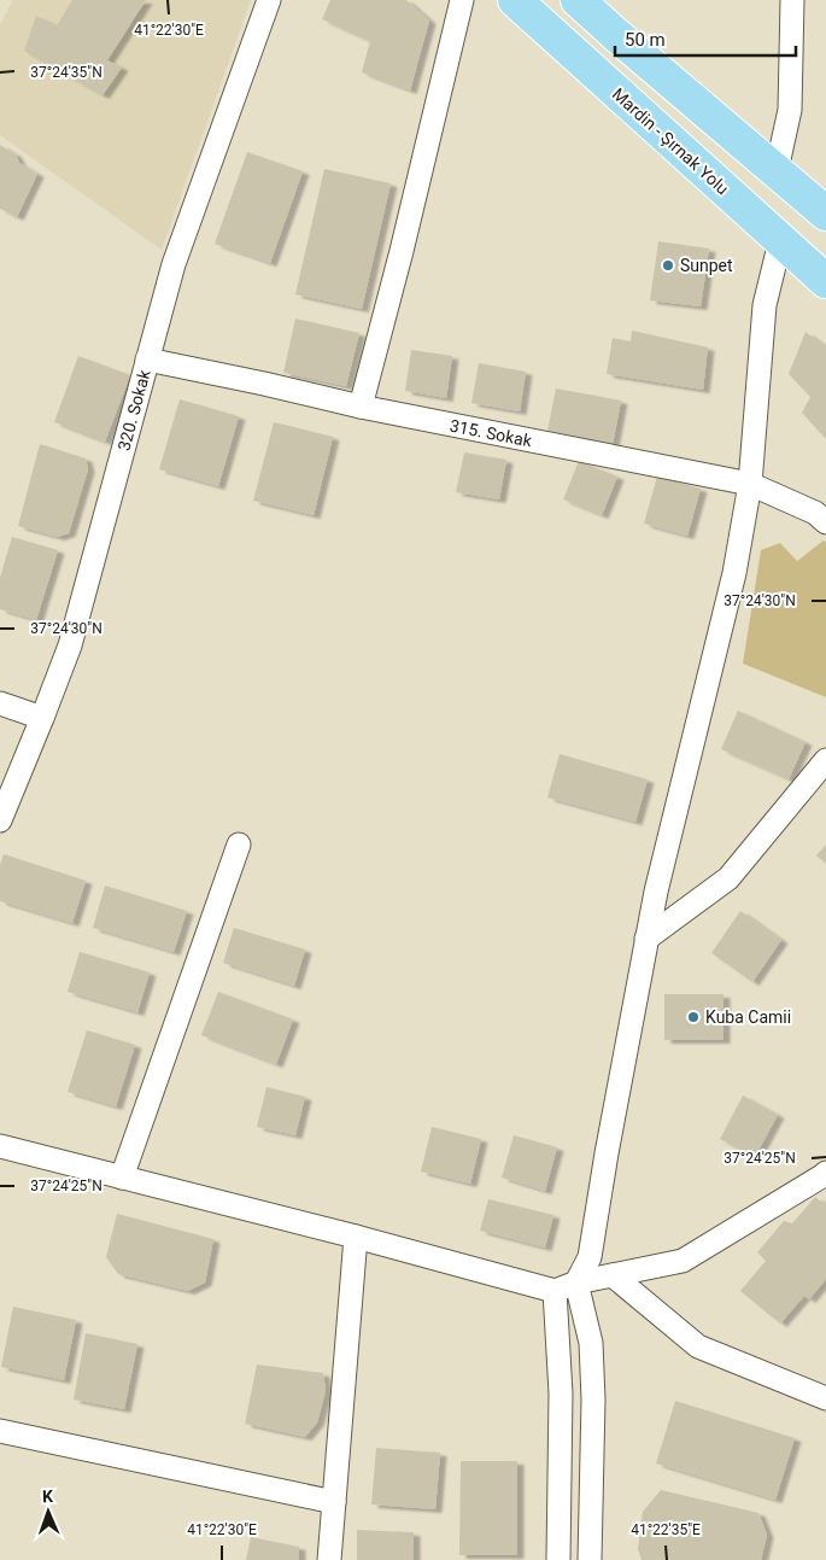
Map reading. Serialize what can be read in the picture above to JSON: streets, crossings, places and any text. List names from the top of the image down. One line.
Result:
{"streets":{"main road":["Mardin - Şırnak Yolu"],"street":["320. Sokak","315. Sokak"]},"crossings":[["320. Sokak","315. Sokak"]],"places":["Sunpet","Kuba Camii"],"scale_bar":"50 m","north":"top","coordinates":["41°22'30\"E","37°24'35\"N","37°24'30\"N","37°24'25\"N","41°22'35\"E"]}
